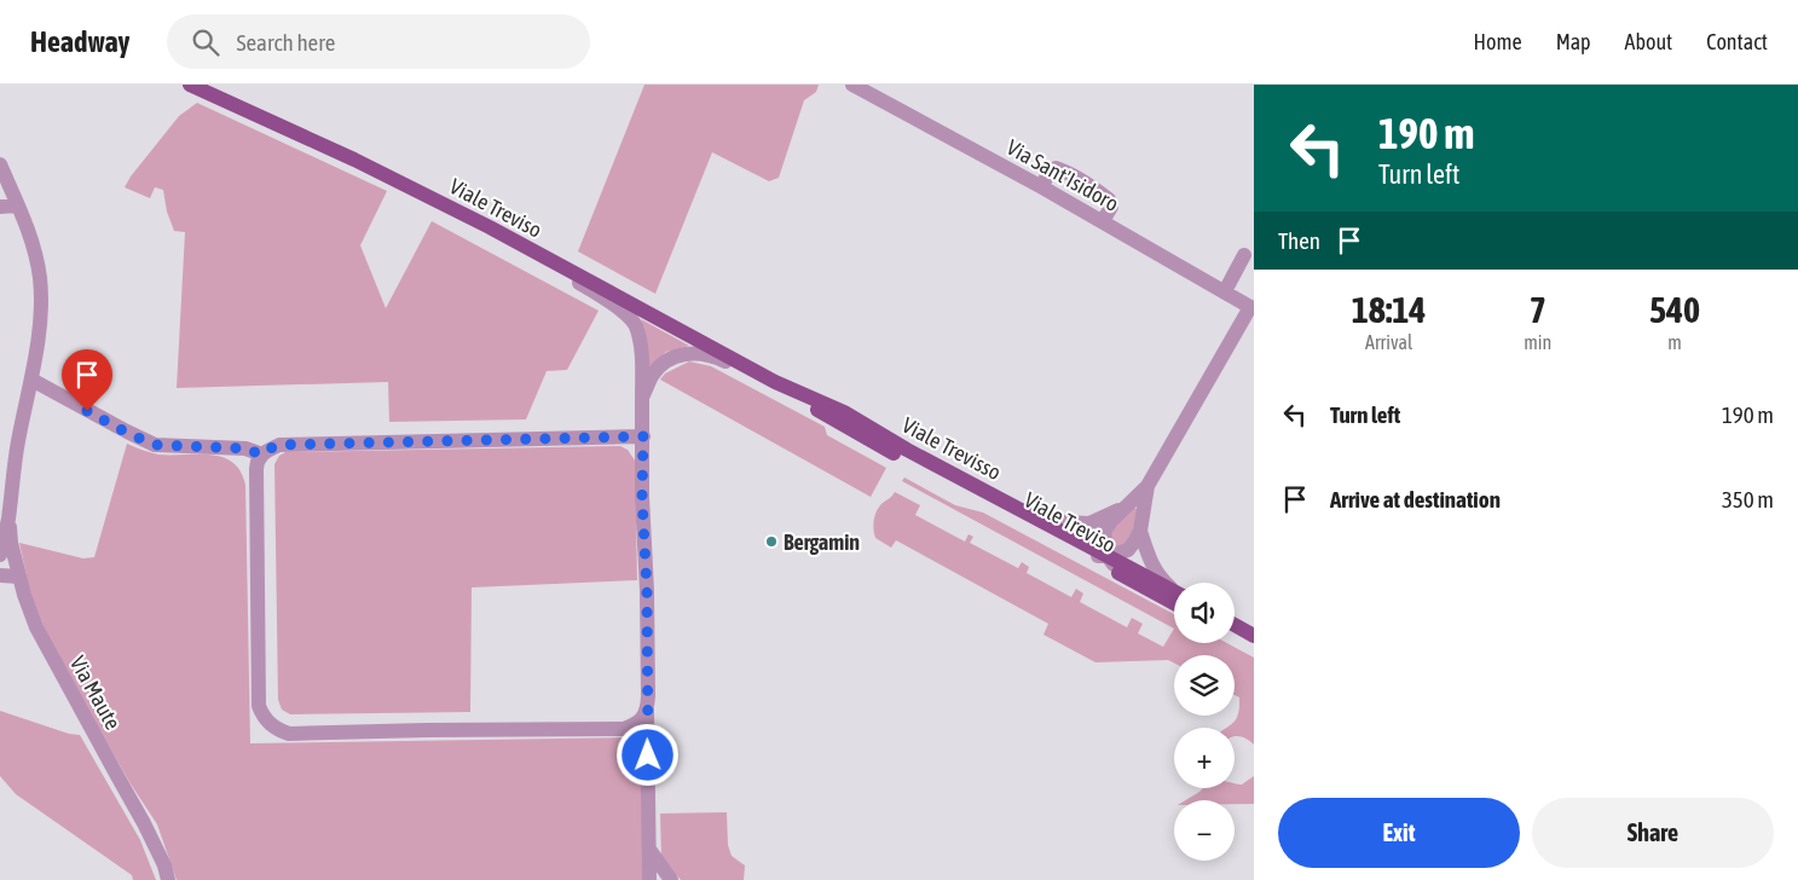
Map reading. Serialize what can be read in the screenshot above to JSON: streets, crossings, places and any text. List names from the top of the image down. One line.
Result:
{"streets":{"main road":["Viale Treviso","Viale Trevisso"],"street":["Via Sant'Isidoro","Via Maute"]},"crossings":[["Viale Treviso","Viale Trevisso"]],"places":["Bergamin"],"page":{"header":"Headway","search":"Search here","nav":["Home","Map","About","Contact"],"turn":["190 m","Turn left"],"then":"Then","eta":["18:14","Arrival","7","min","540","m"],"list":[{"name":"Turn left","value":"190 m"},{"name":"Arrive at destination","value":"350 m"}],"map_buttons":["+","−"],"buttons":["Exit","Share"]}}
